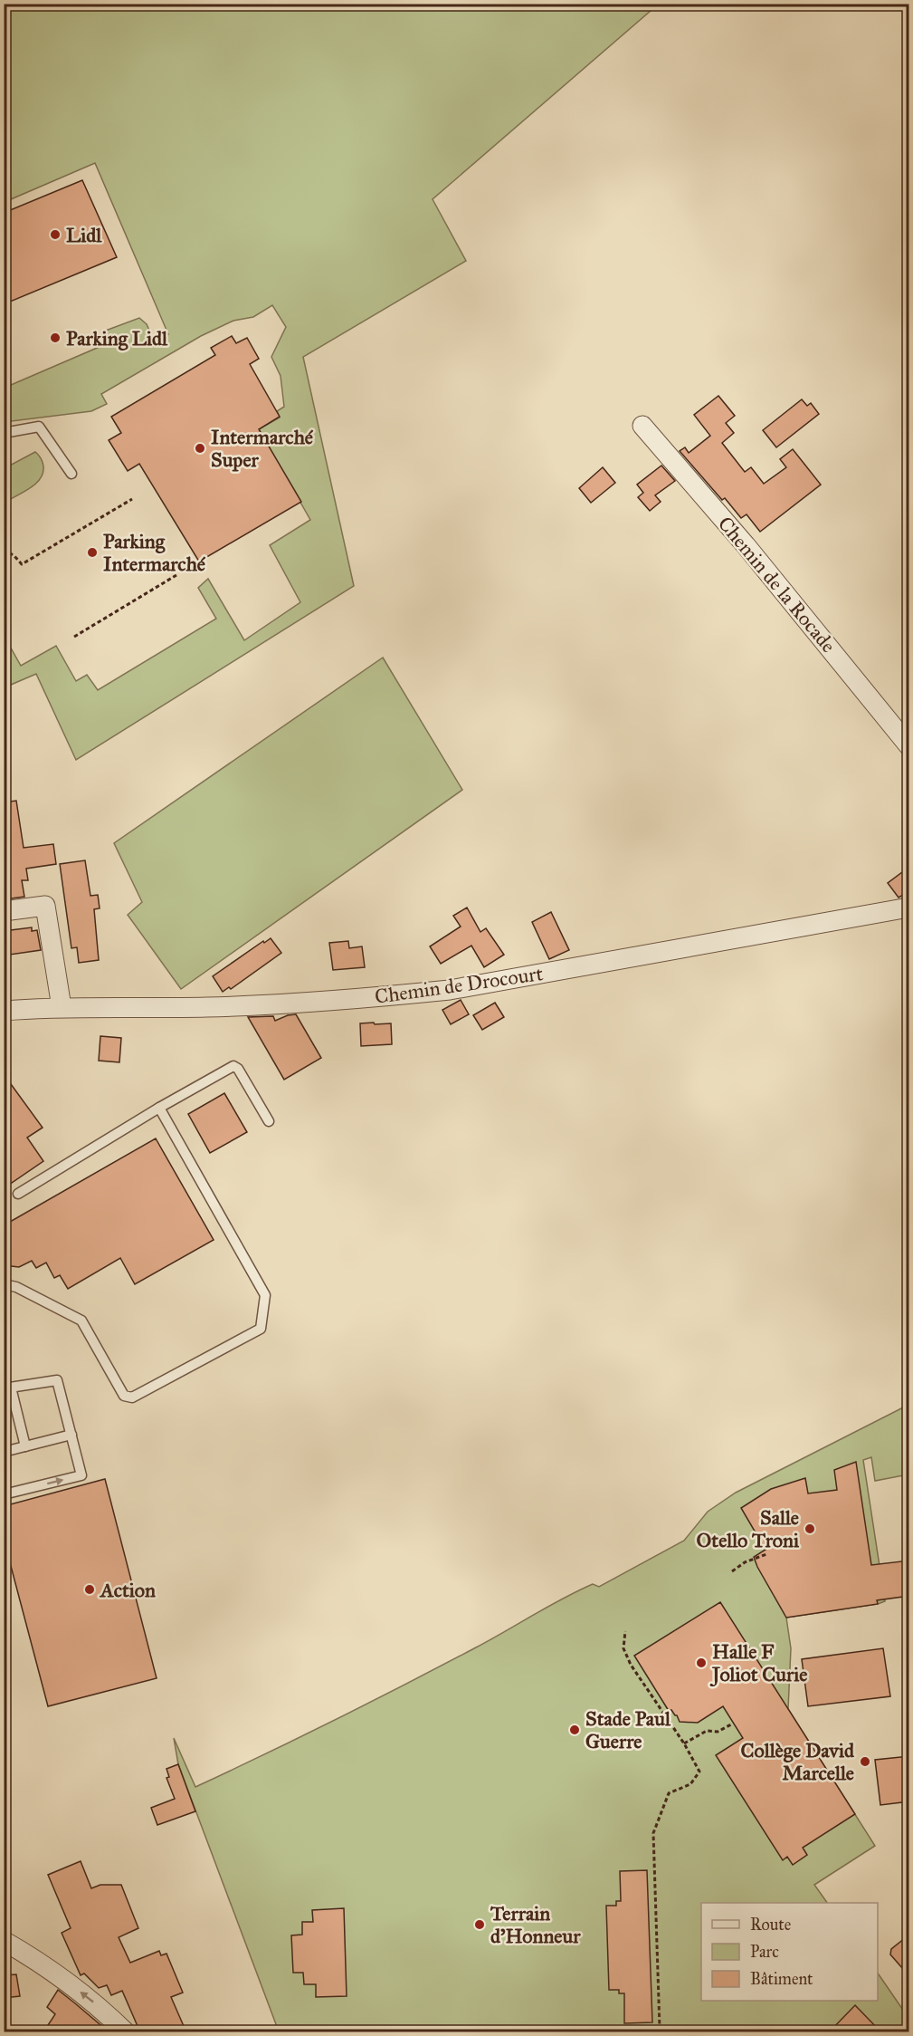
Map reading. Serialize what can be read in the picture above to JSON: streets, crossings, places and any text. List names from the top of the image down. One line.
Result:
{"streets":{"street":["Chemin de la Rocade","Chemin de Drocourt"]},"places":["Lidl","Parking Lidl","Intermarché Super","Parking Intermarché","Salle Otello Troni","Action","Halle F Joliot Curie","Stade Paul Guerre","Collège David Marcelle","Terrain d'Honneur"],"legend":["Route","Parc","Bâtiment"]}
